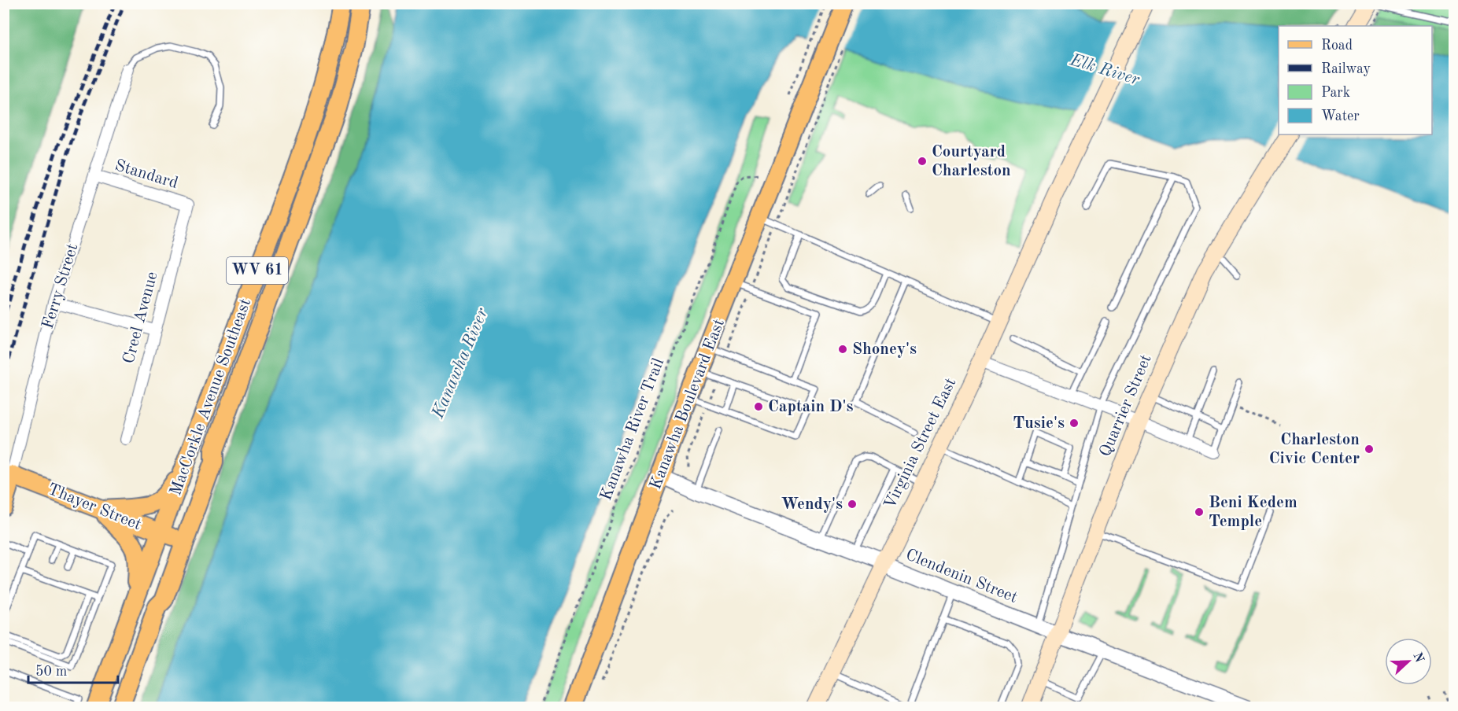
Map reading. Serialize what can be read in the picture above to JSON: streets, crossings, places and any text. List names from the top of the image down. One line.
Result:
{"streets":{"main road":["WV 61","Ferry Street","MacCorkle Avenue Southeast","Kanawha Boulevard East","Quarrier Street","Virginia Street East","Thayer Street"],"street":["Standard","Creel Avenue","Clendenin Street"],"path":["Kanawha River Trail"]},"crossings":[["Standard","Ferry Street"],["Standard","Creel Avenue"],["Ferry Street","Thayer Street"],["MacCorkle Avenue Southeast","Thayer Street"],["Kanawha Boulevard East","Clendenin Street"],["Quarrier Street","Clendenin Street"],["Virginia Street East","Clendenin Street"]],"water":["Elk River","Kanawha River"],"places":["Courtyard Charleston","Shoney's","Captain D's","Tusie's","Charleston Civic Center","Wendy's","Beni Kedem Temple"],"legend":["Road","Railway","Park","Water"],"scale_bar":"50 m","north":"right"}
